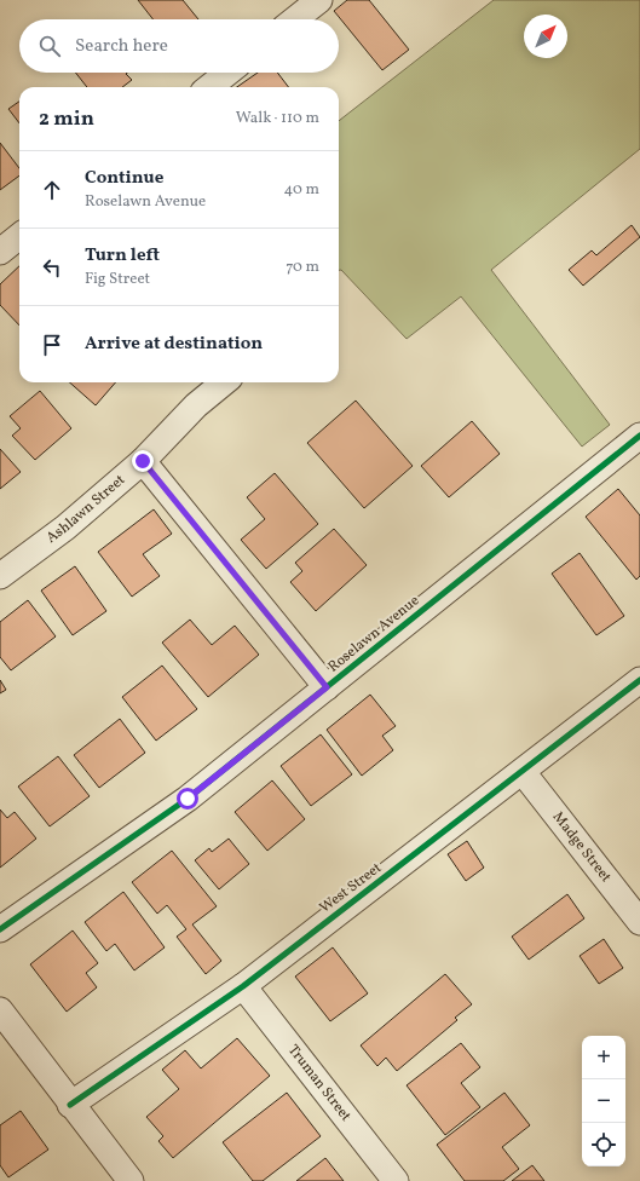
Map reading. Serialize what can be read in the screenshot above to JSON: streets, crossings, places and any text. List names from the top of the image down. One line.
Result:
{"streets":{"street":["Ashlawn Street","Roselawn Avenue","Madge Street","West Street","Truman Street"]},"crossings":[["Madge Street","West Street"],["West Street","Truman Street"]],"north":"top right","page":{"search":"Search here","heading":["2 min","Walk · 110 m"],"list":[["Continue","Roselawn Avenue","40 m"],["Turn left","Fig Street","70 m"],"Arrive at destination"],"map_buttons":["+","−"]}}
